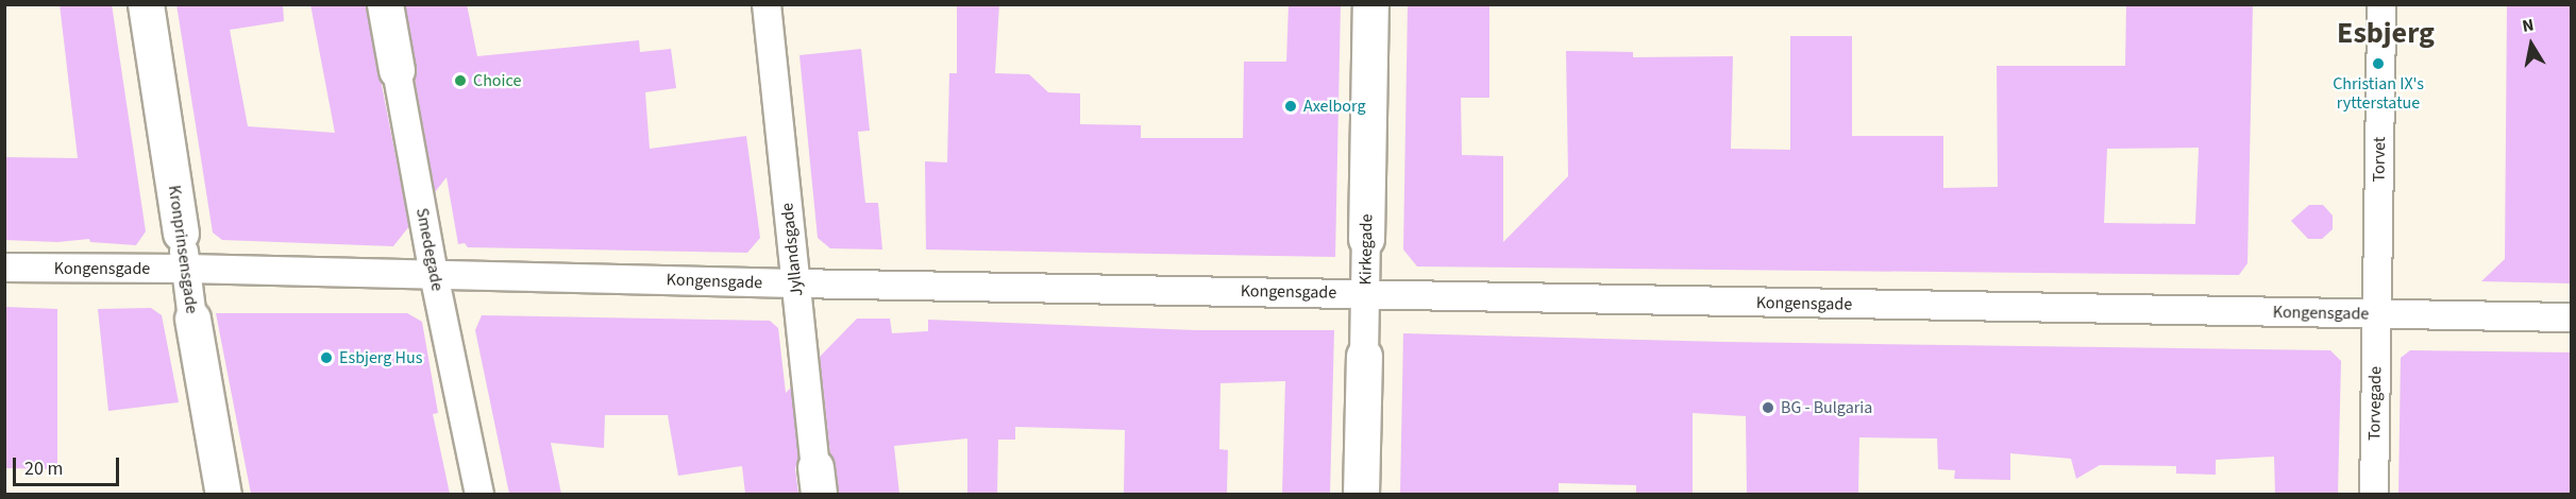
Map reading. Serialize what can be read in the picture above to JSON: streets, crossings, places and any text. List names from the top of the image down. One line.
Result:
{"streets":{"street":["Torvet","Kronprinsensgade","Smedegade","Jyllandsgade","Kirkegade","Kongensgade","Torvegade"]},"crossings":[["Torvet","Kongensgade"],["Torvet","Torvegade"],["Kronprinsensgade","Kongensgade"],["Smedegade","Kongensgade"],["Jyllandsgade","Kongensgade"],["Kirkegade","Kongensgade"],["Kongensgade","Torvegade"]],"districts":["Esbjerg"],"places":["Christian IX's rytterstatue","Choice","Axelborg","Esbjerg Hus","BG - Bulgaria"],"scale_bar":"20 m","north":"top"}
